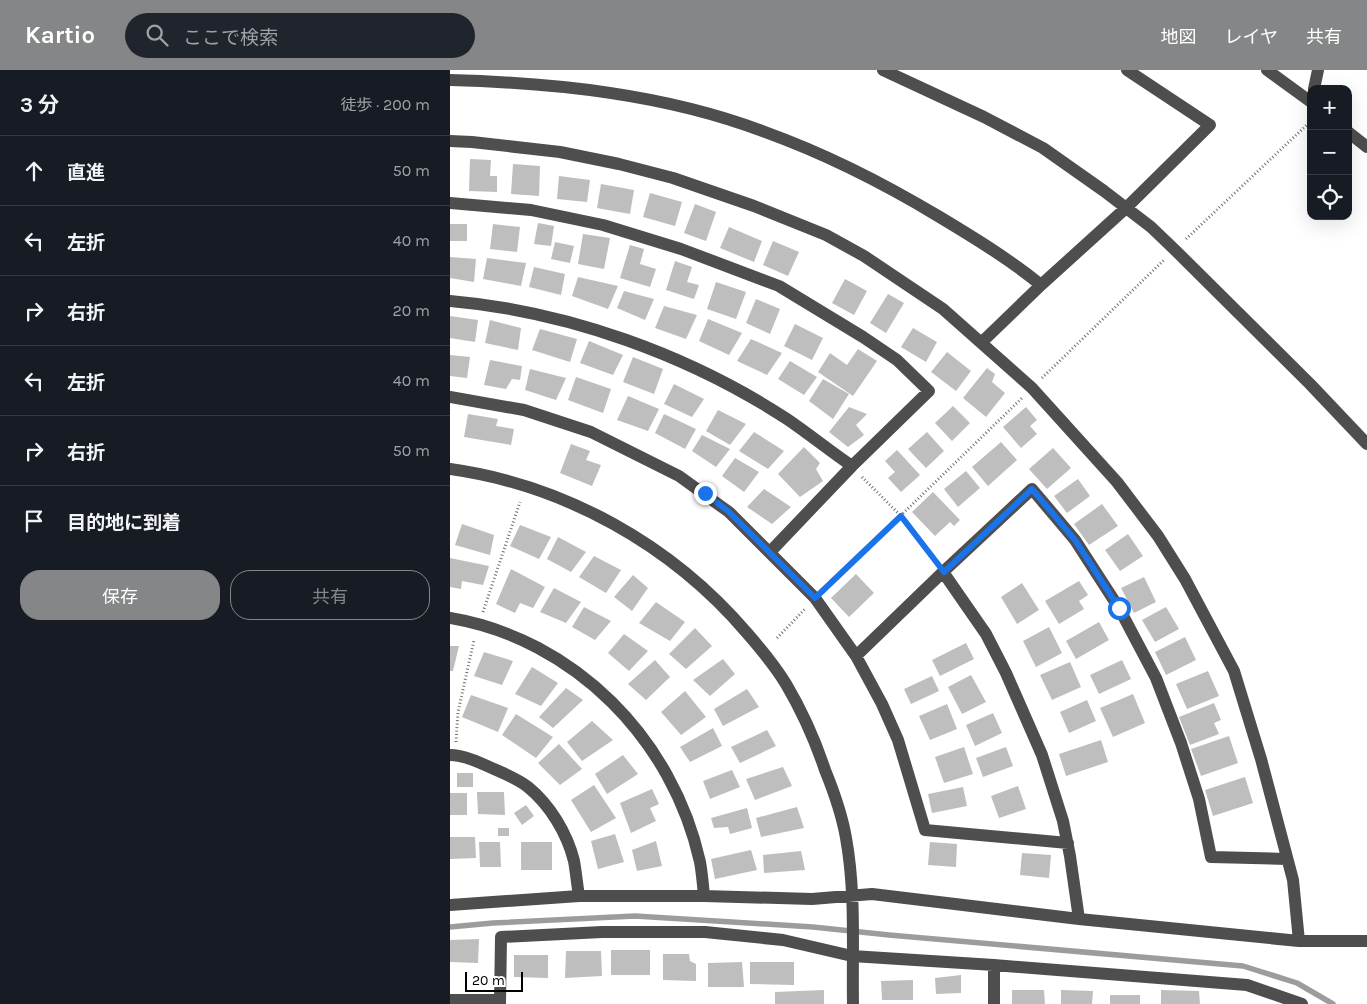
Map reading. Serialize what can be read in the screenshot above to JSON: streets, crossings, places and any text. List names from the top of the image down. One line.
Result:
{"scale_bar":"20 m","page":{"header":"Kartio","search":"ここで検索","nav":["地図","レイヤ","共有"],"heading":["3 分","徒歩 · 200 m"],"map_buttons":["+","−"],"list":[["直進","50 m"],["左折","40 m"],["右折","20 m"],["左折","40 m"],["右折","50 m"],"目的地に到着"],"buttons":["保存","共有"],"scale":"20 m"}}
